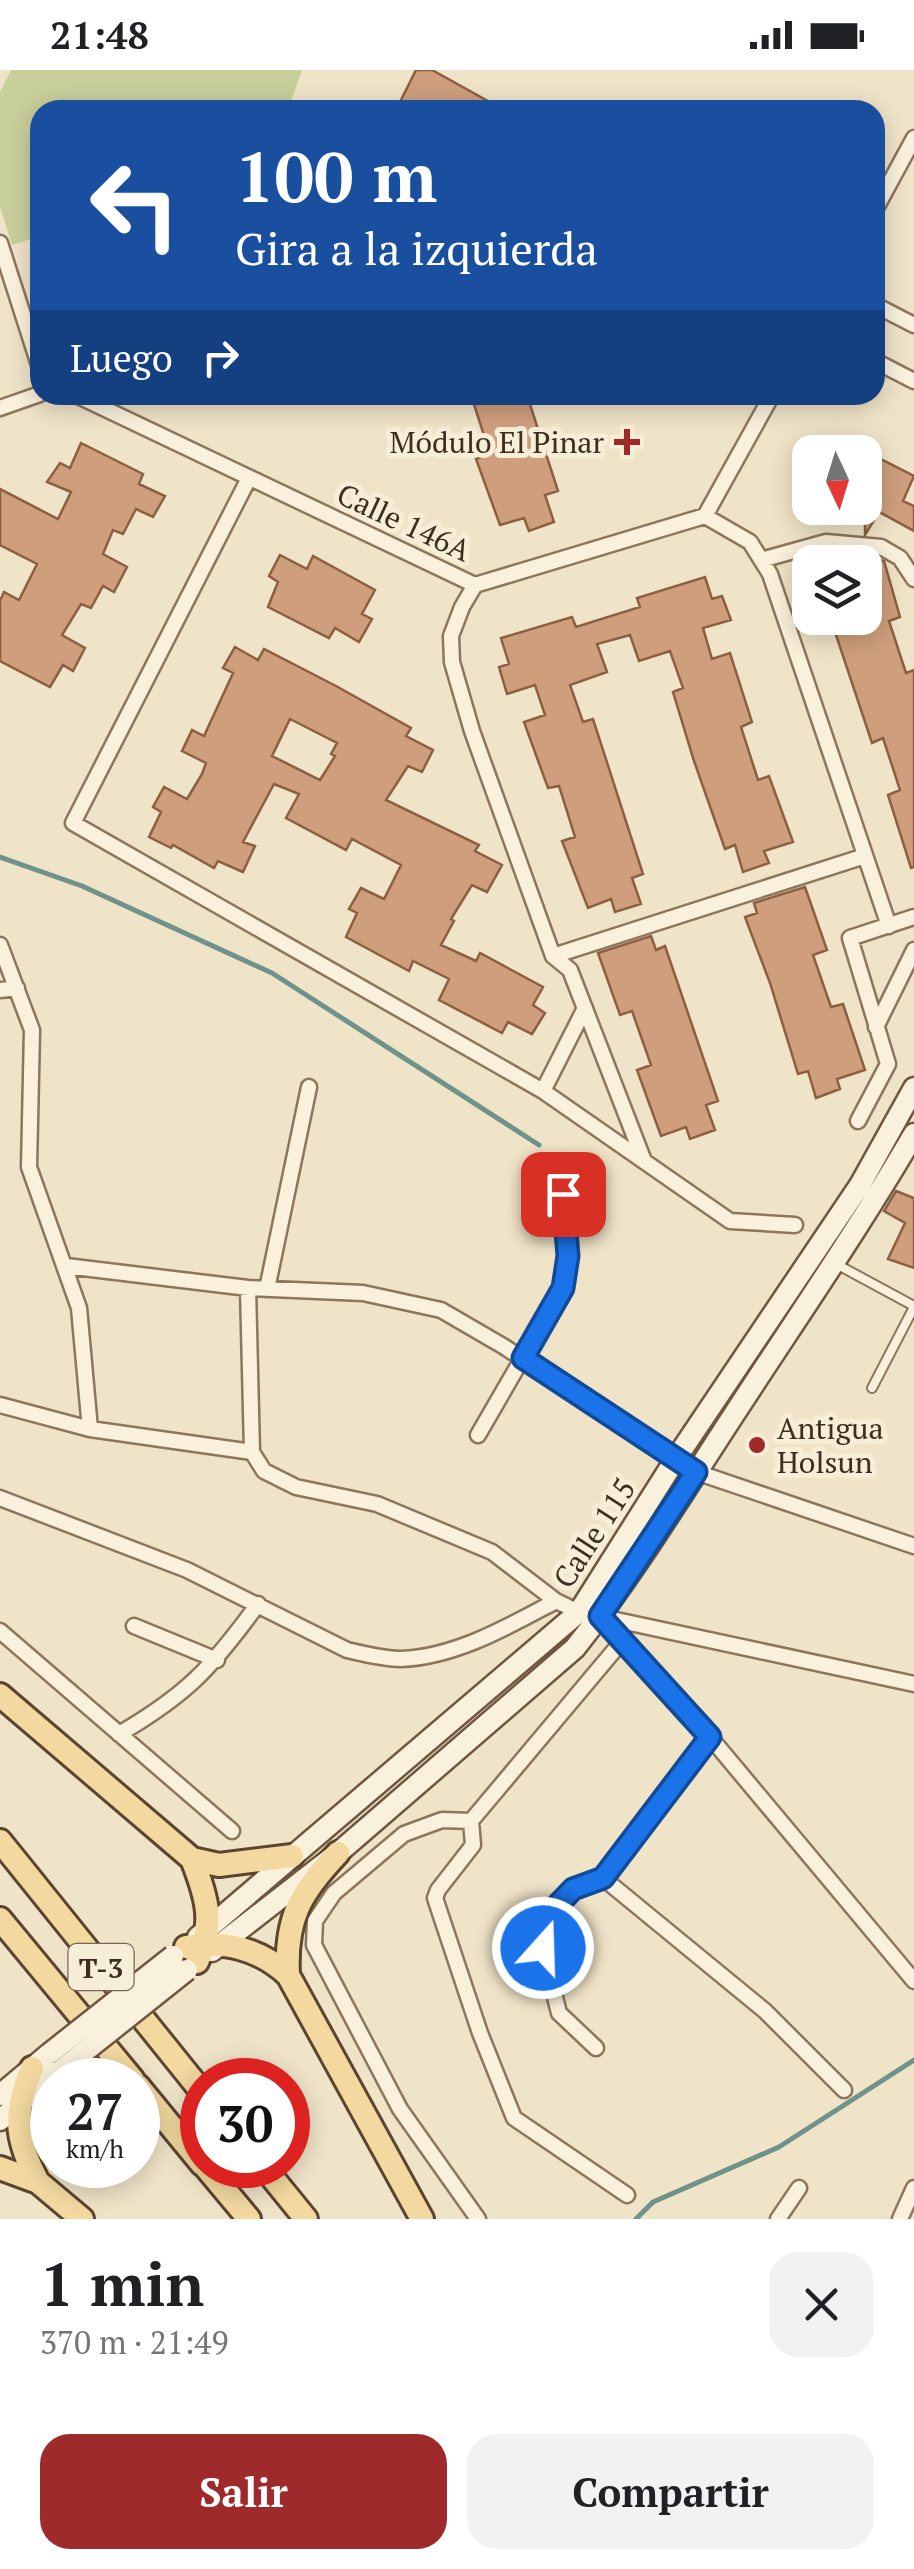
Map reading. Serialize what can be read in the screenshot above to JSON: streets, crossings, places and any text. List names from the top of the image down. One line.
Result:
{"streets":{"main road":["Calle 115","T-3"],"street":["Calle 146A"]},"places":{"health":["Módulo El Pinar"],"other":["Antigua Holsun"]},"north":"bottom","page":{"status":"21:48","turn":["100 m","Gira a la izquierda"],"then":"Luego","speed":"27 km/h","limit":"30","heading":["1 min","370 m · 21:49"],"buttons":["Salir","Compartir"]}}
